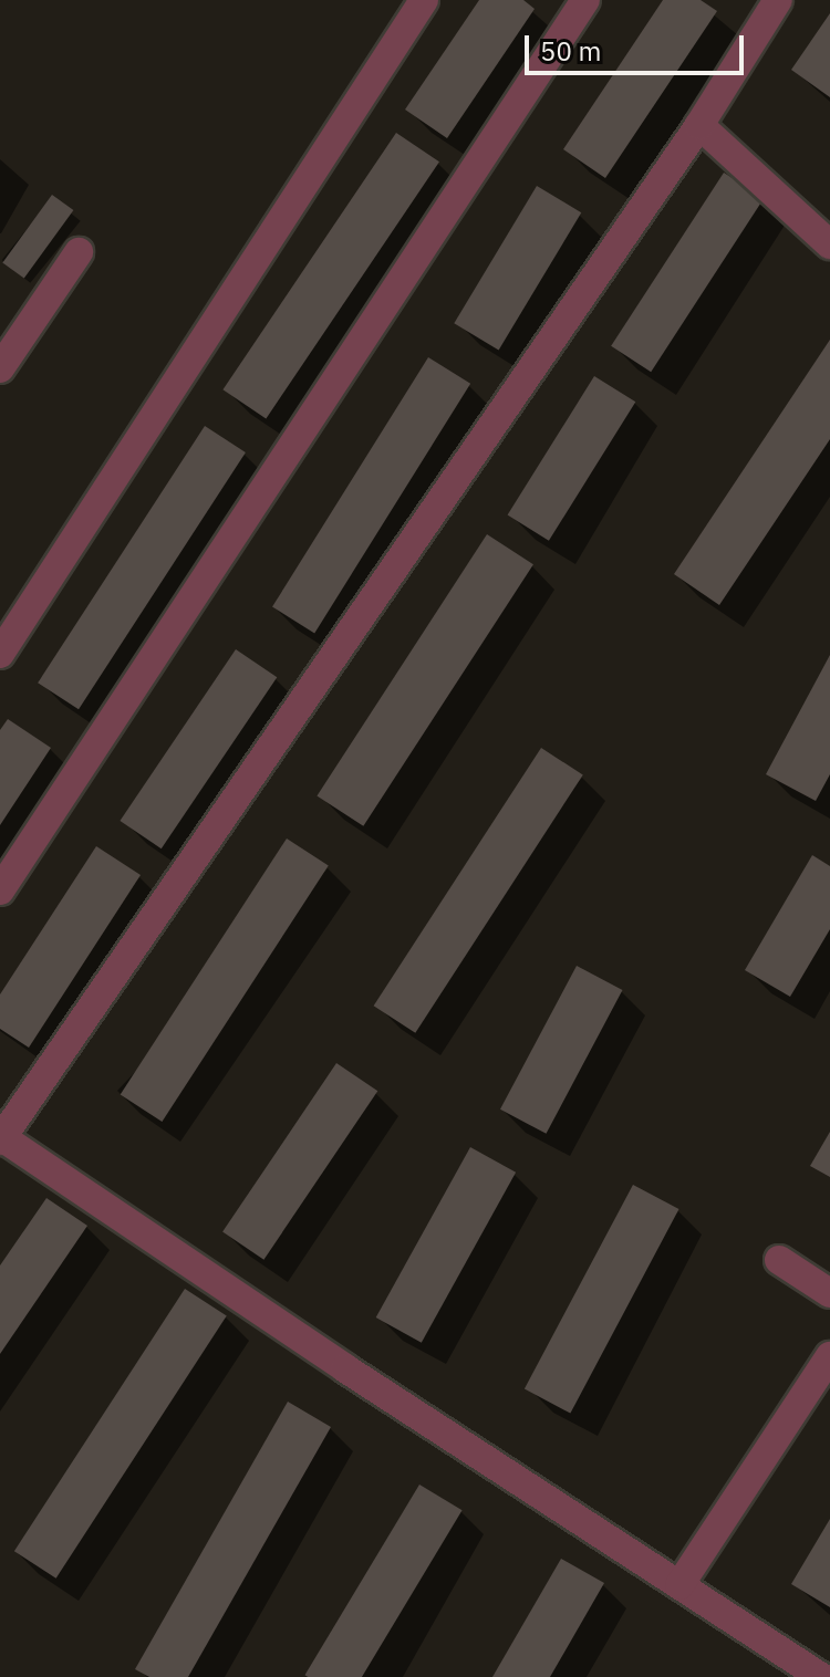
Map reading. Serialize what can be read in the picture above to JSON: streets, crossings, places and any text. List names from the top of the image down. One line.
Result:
{"scale_bar":"50 m"}
